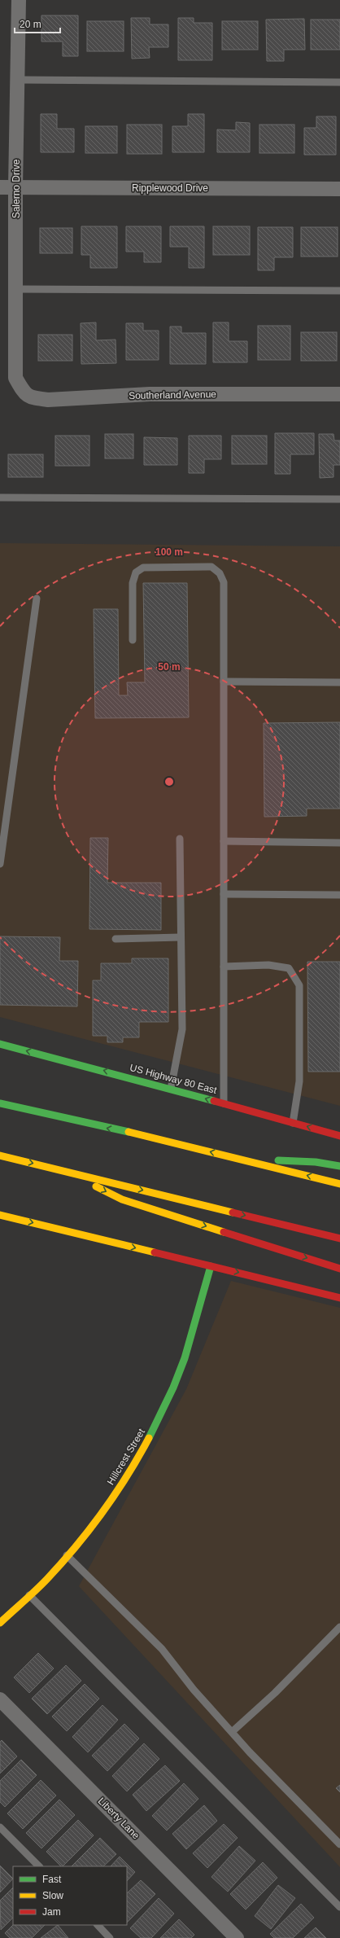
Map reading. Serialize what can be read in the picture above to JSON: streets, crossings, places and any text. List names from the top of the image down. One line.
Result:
{"streets":{"main road":["US Highway 80 East","Hillcrest Street"],"street":["Ripplewood Drive","Salerno Drive","Southerland Avenue","Liberty Lane"]},"crossings":[["Ripplewood Drive","Salerno Drive"],["Salerno Drive","Southerland Avenue"]],"legend":["Fast","Slow","Jam"],"scale_bar":"20 m","rings":["100 m","50 m"]}
